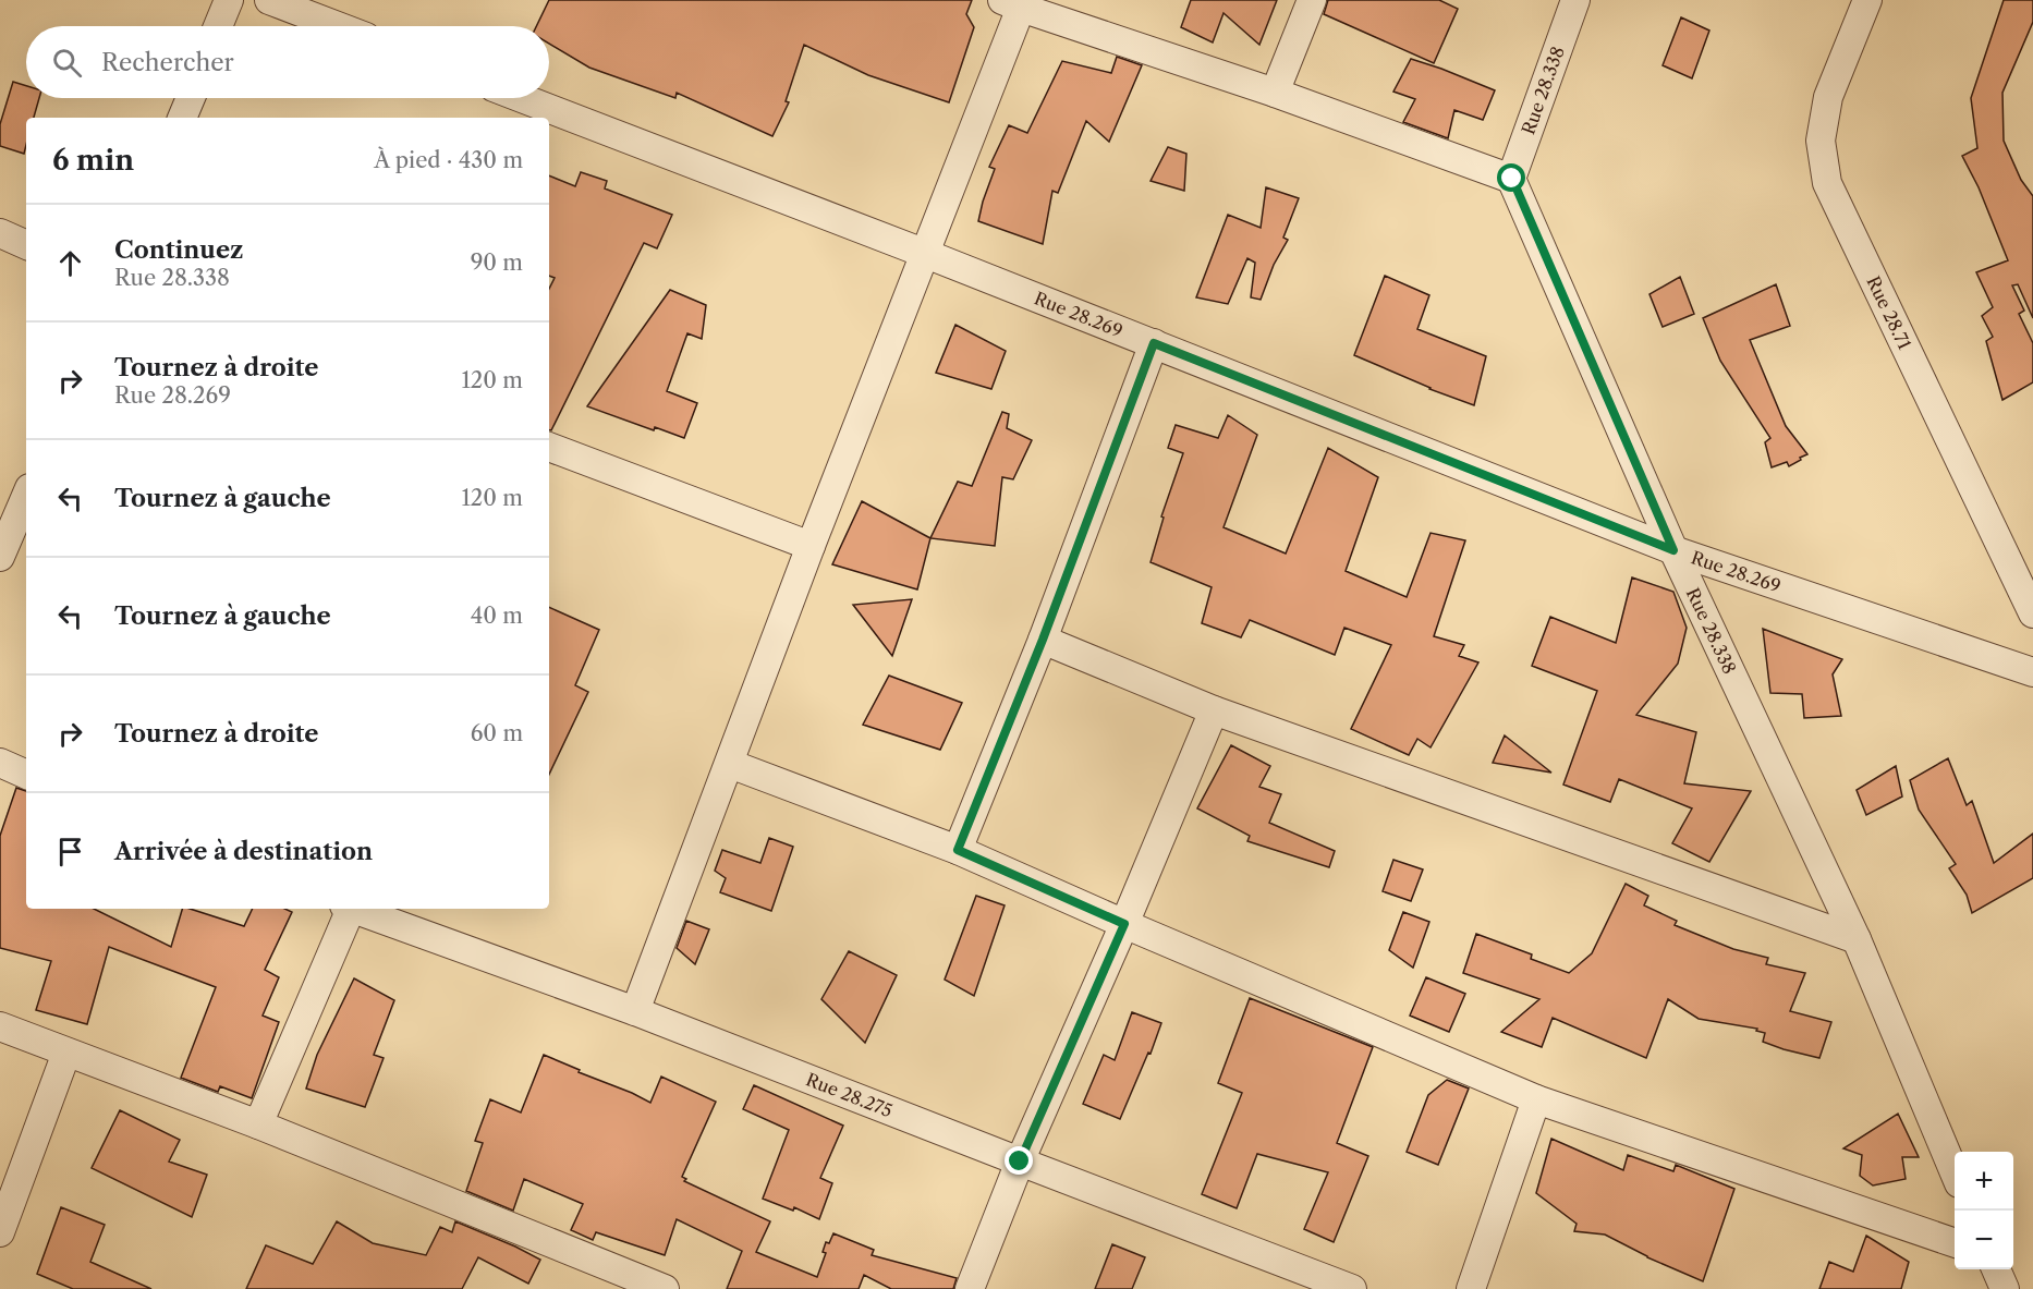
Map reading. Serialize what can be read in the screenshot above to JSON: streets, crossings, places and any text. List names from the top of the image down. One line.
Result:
{"streets":{"street":["Rue 28.338","Rue 28.71","Rue 28.269","Rue 28.275"]},"crossings":[["Rue 28.338","Rue 28.269"]],"page":{"search":"Rechercher","heading":["6 min","À pied · 430 m"],"list":[["Continuez","Rue 28.338","90 m"],["Tournez à droite","Rue 28.269","120 m"],["Tournez à gauche","120 m"],["Tournez à gauche","40 m"],["Tournez à droite","60 m"],"Arrivée à destination"],"map_buttons":["+","−"]}}
